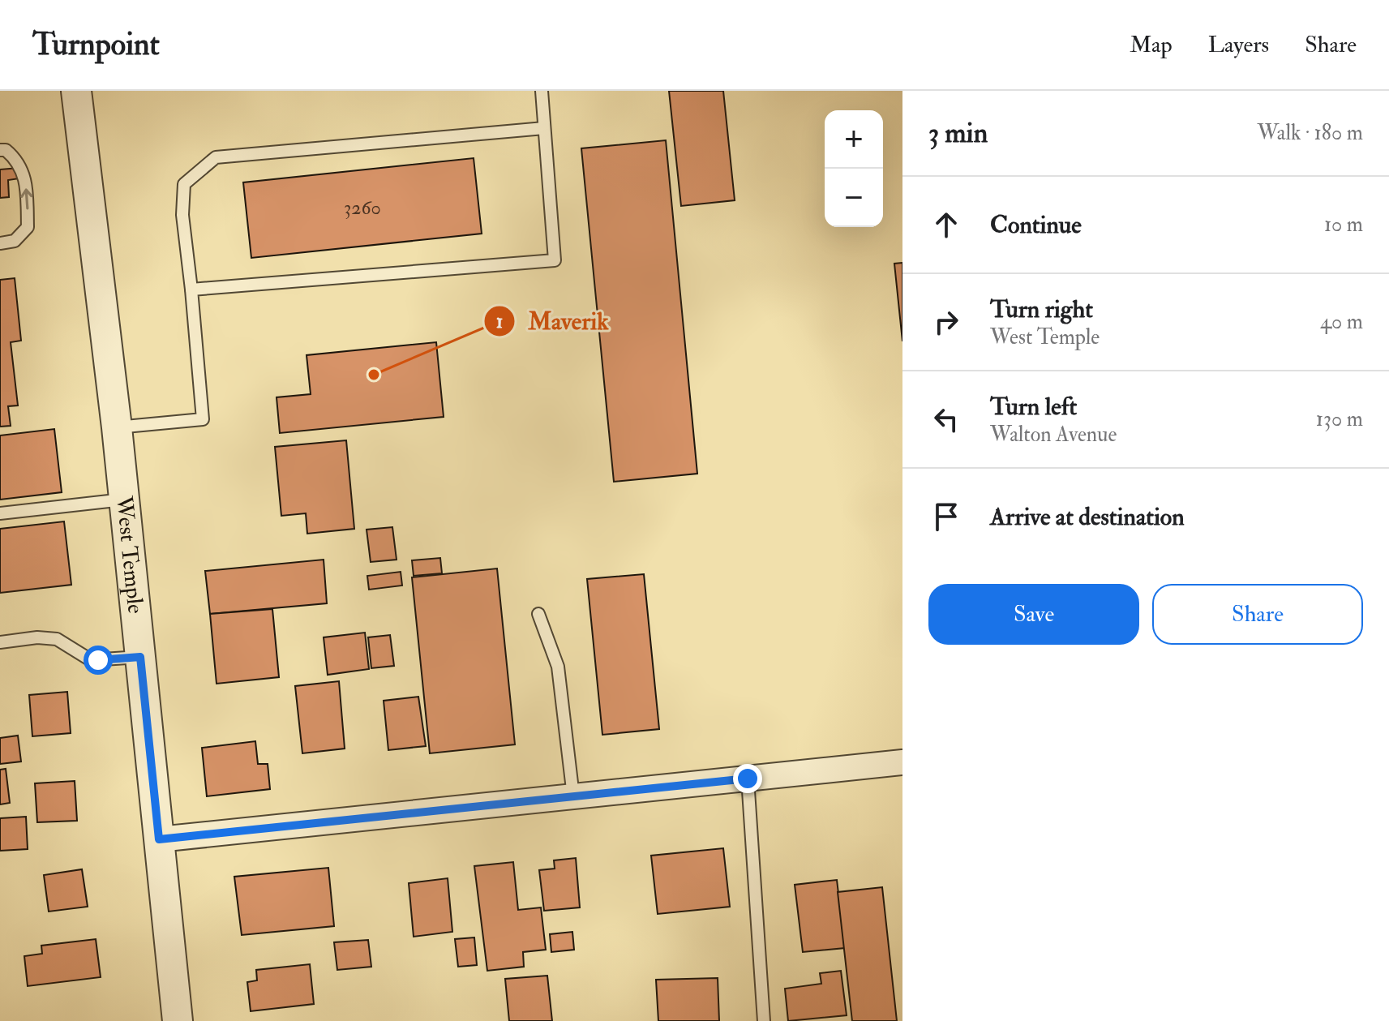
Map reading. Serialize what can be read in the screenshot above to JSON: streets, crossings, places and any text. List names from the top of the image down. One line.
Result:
{"streets":{"street":["West Temple"]},"places":["Maverik"],"house_numbers":["3260"],"page":{"header":"Turnpoint","nav":["Map","Layers","Share"],"heading":["3 min","Walk · 180 m"],"map_buttons":["+","−"],"list":[["Continue","10 m"],["Turn right","West Temple","40 m"],["Turn left","Walton Avenue","130 m"],"Arrive at destination"],"buttons":["Save","Share"]}}
